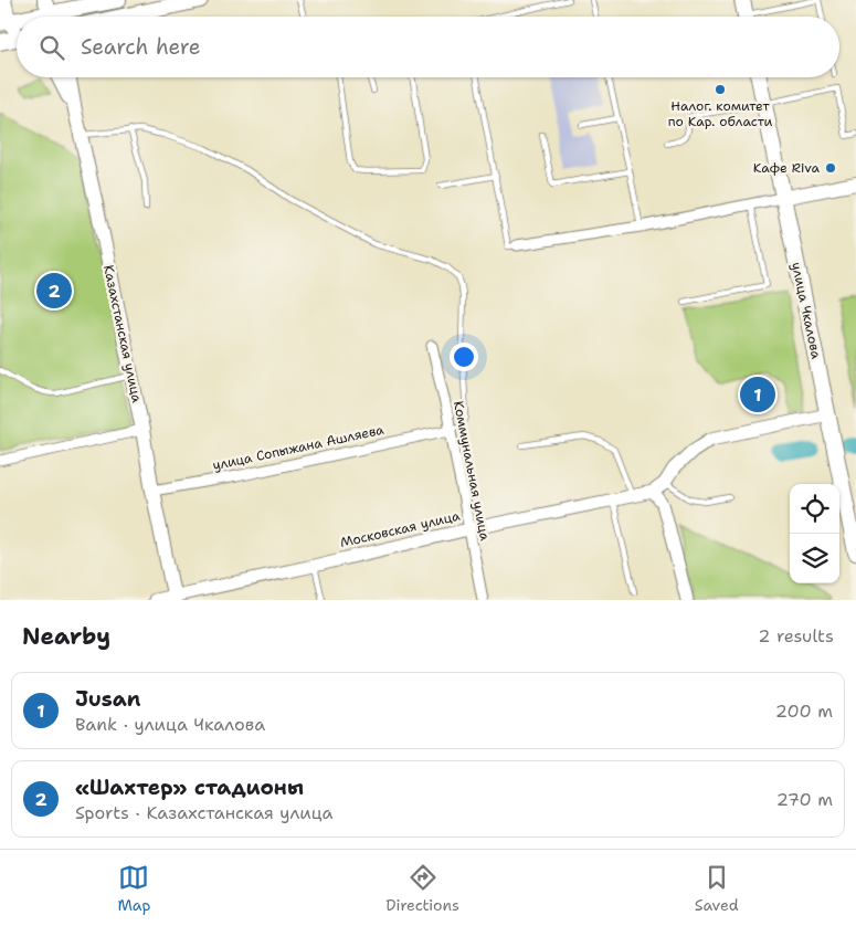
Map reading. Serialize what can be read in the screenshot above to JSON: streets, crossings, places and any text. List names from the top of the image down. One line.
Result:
{"streets":{"main road":["улица Чкалова","Казахстанская улица"],"street":["улица Сопыжана Ашляева","Коммунальная улица","Московская улица"]},"crossings":[["Казахстанская улица","улица Сопыжана Ашляева"],["Казахстанская улица","Московская улица"],["улица Сопыжана Ашляева","Коммунальная улица"],["Коммунальная улица","Московская улица"]],"places":["Налог. комитет по Кар. области","Кафе Riva"],"page":{"search":"Search here","pins":["2","1"],"heading":["Nearby","2 results"],"list":[{"mark":"1","name":"Jusan","note":"Bank · улица Чкалова","value":"200 m"},{"mark":"2","name":"«Шахтер» стадионы","note":"Sports · Казахстанская улица","value":"270 m"}],"nav":["Map","Directions","Saved"]}}
